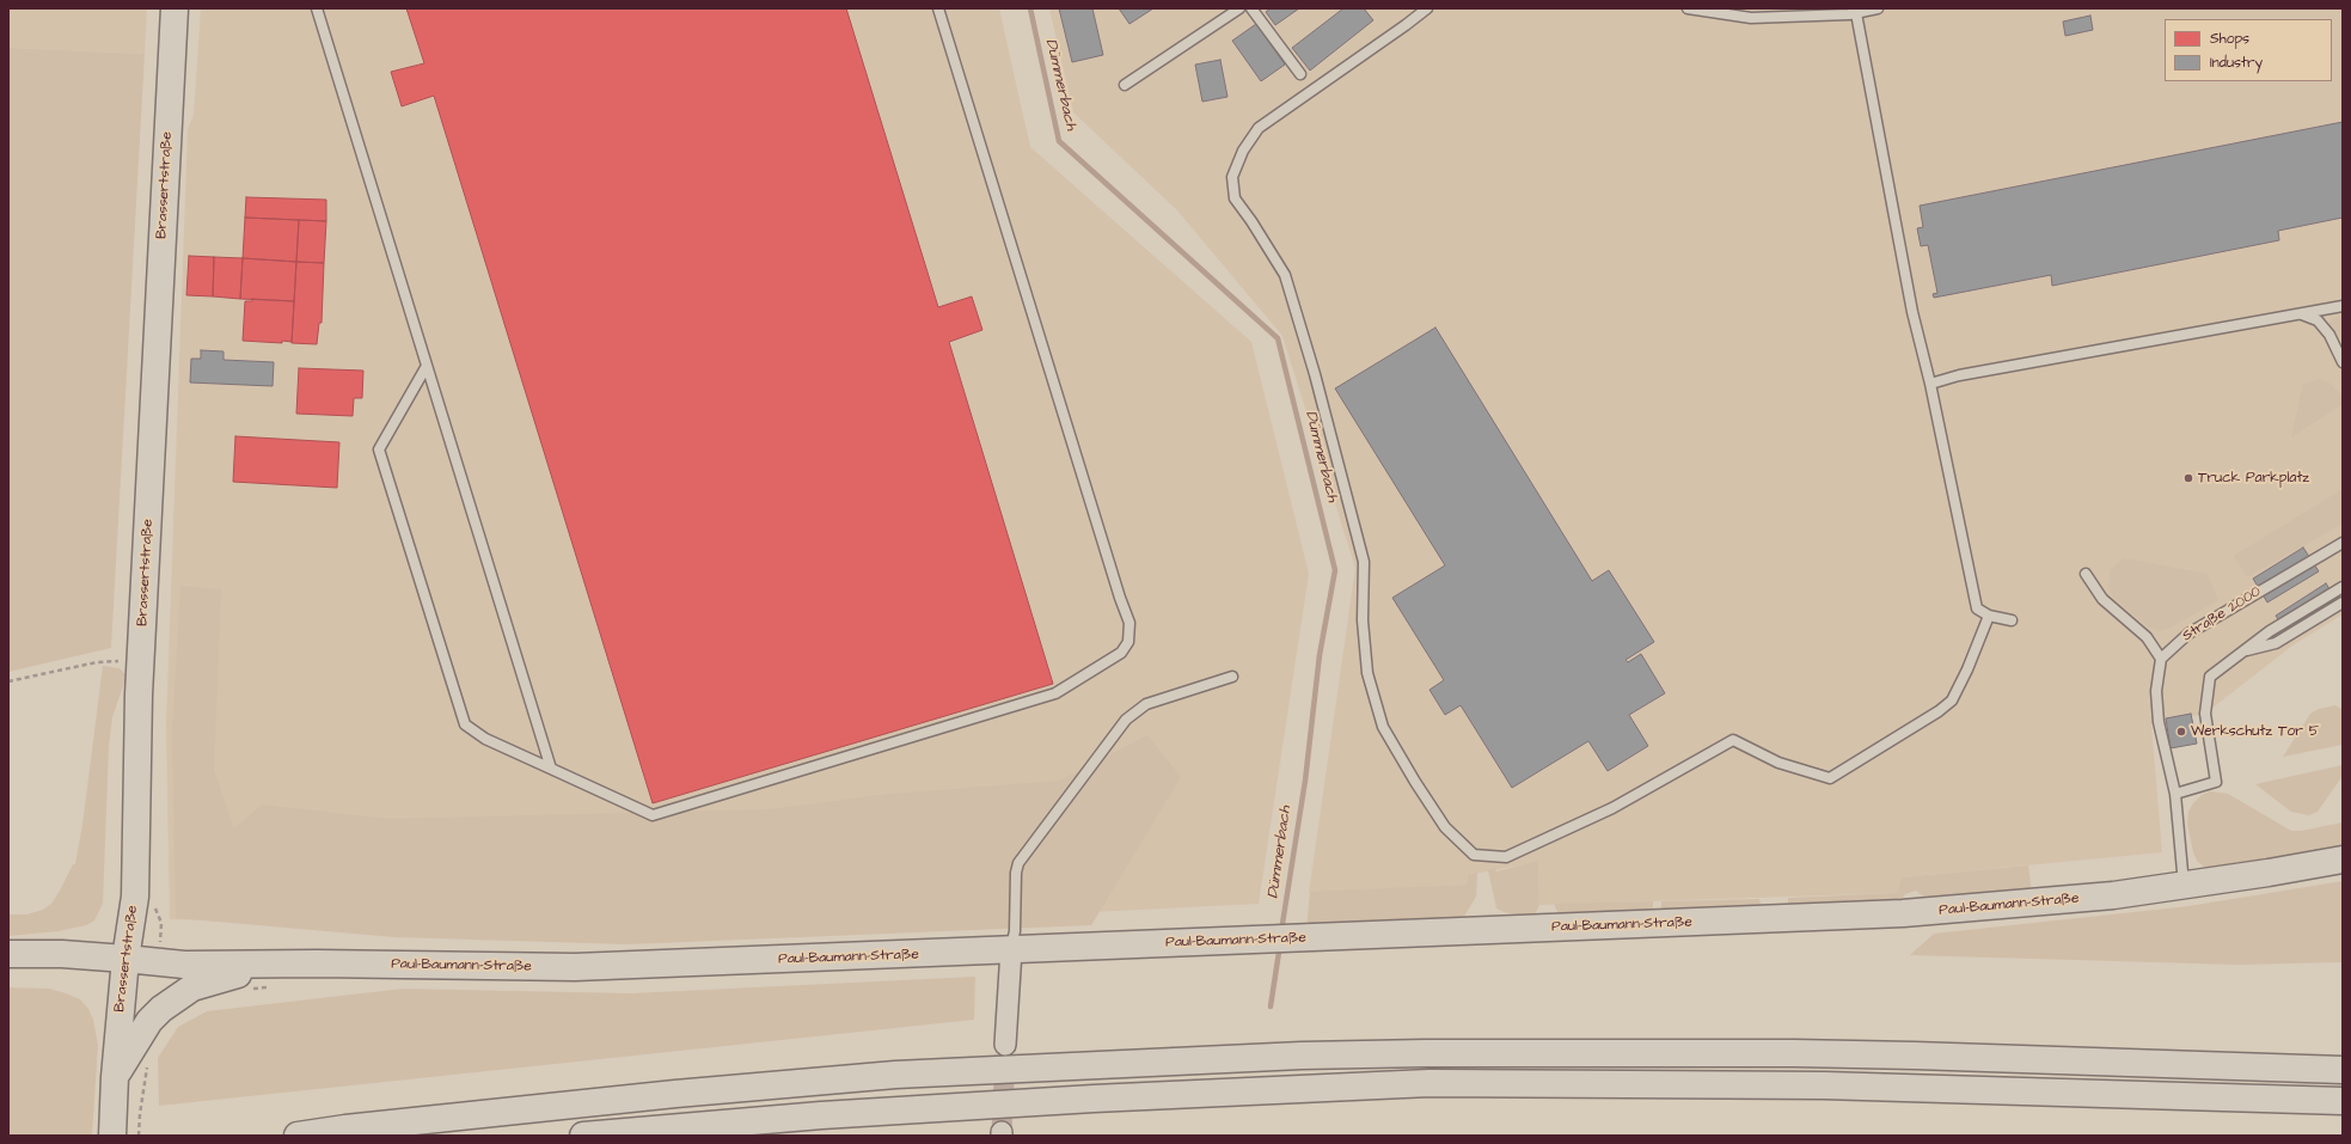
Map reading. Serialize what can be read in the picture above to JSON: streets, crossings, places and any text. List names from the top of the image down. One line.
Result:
{"streets":{"main road":["Brassertstraße","Paul-Baumann-Straße"],"lane":["Straße 2000"]},"crossings":[["Brassertstraße","Paul-Baumann-Straße"]],"water":["Dümmerbach"],"places":["Truck Parkplatz","Werkschutz Tor 5"],"legend":["Shops","Industry"]}
